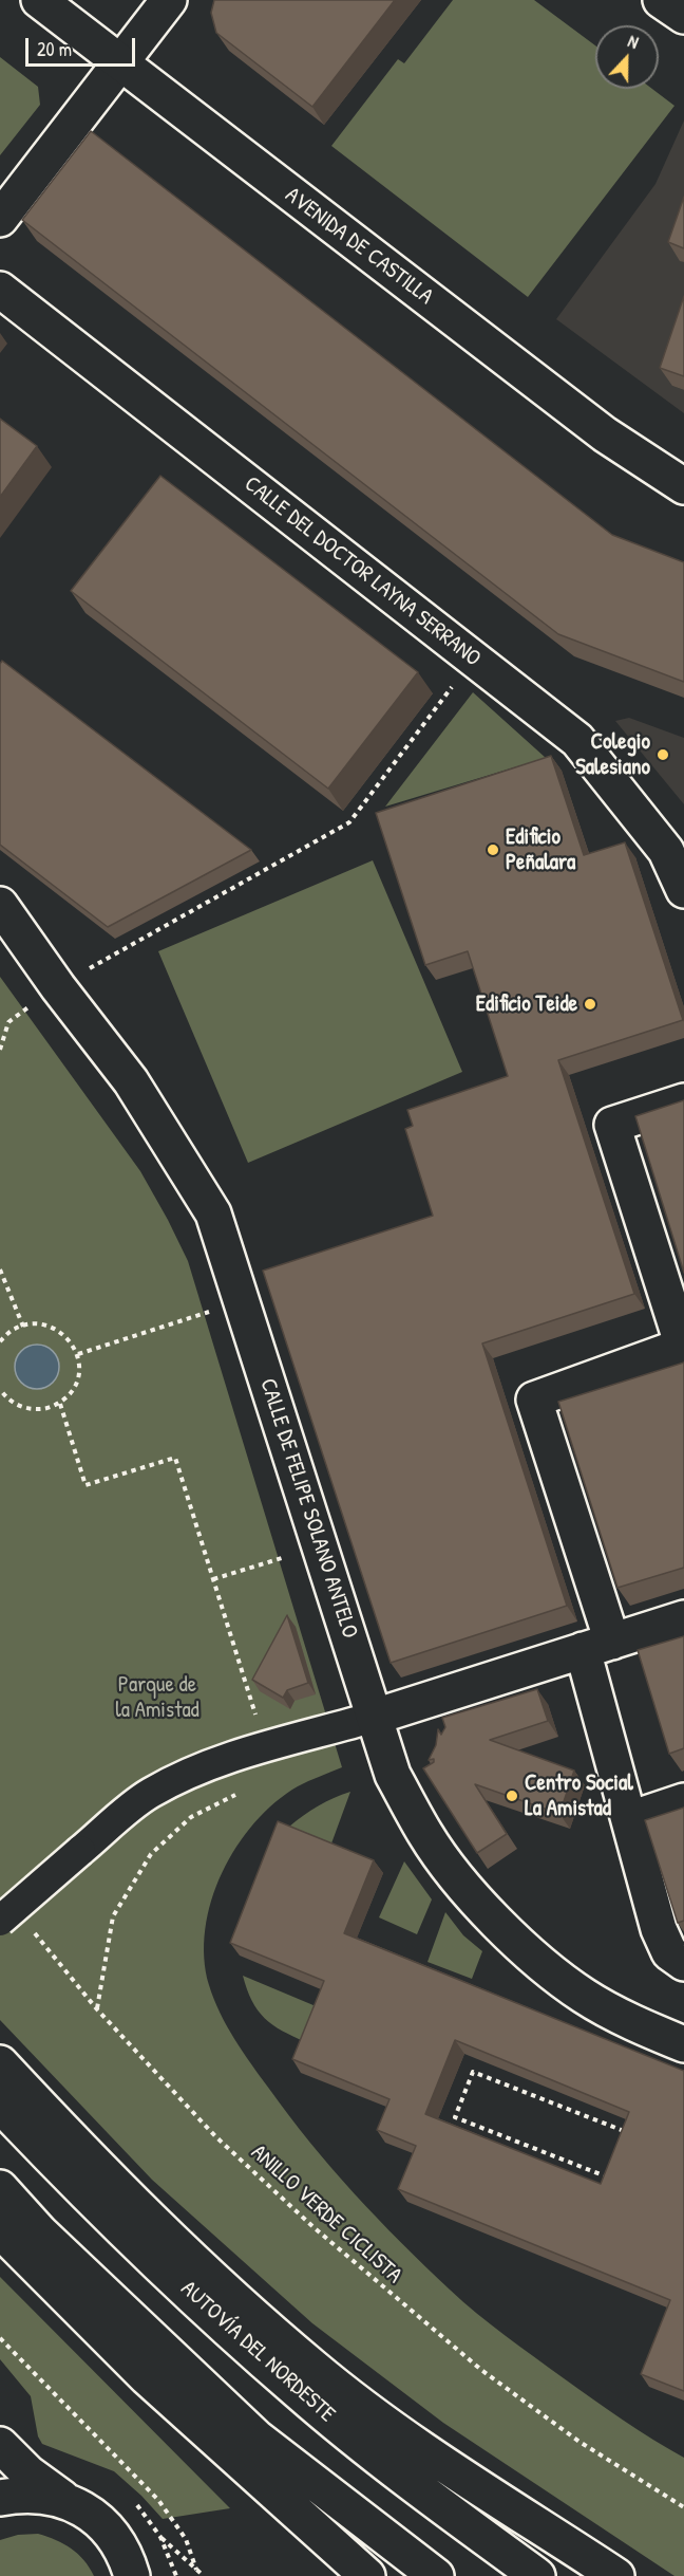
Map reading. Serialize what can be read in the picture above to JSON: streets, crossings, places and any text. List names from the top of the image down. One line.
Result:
{"streets":{"main road":["AVENIDA DE CASTILLA","CALLE DEL DOCTOR LAYNA SERRANO","CALLE DE FELIPE SOLANO ANTELO","AUTOVÍA DEL NORDESTE"],"path":["ANILLO VERDE CICLISTA"]},"parks":["Parque de la Amistad"],"places":["Colegio Salesiano","Edificio Peñalara","Edificio Teide","Centro Social La Amistad"],"scale_bar":"20 m","north":"top"}
